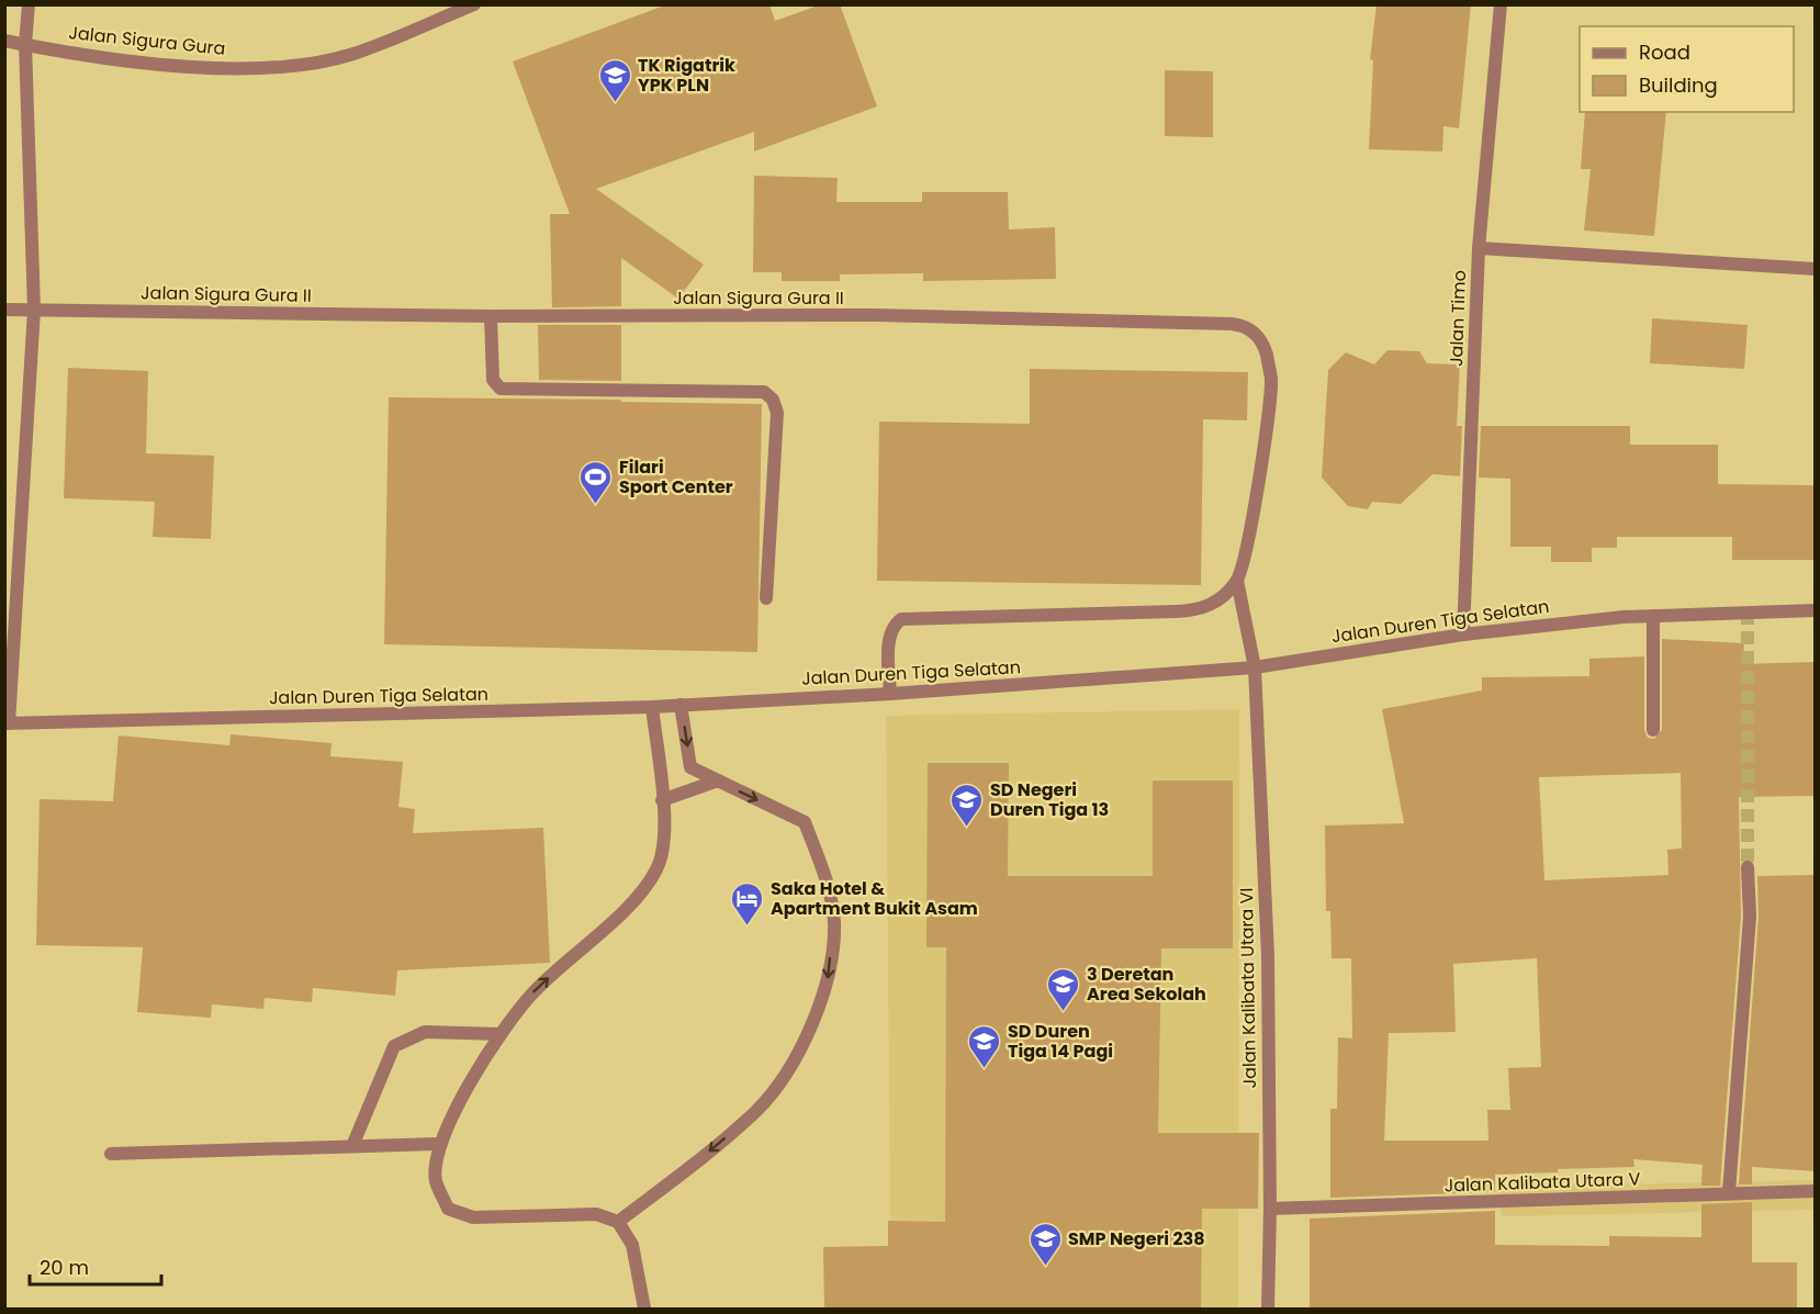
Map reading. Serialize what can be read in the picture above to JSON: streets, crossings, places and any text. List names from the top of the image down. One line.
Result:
{"streets":{"street":["Jalan Sigura Gura","Jalan Sigura Gura II","Jalan Timo","Jalan Duren Tiga Selatan","Jalan Kalibata Utara VI","Jalan Kalibata Utara V"]},"crossings":[["Jalan Sigura Gura II","Jalan Duren Tiga Selatan"],["Jalan Sigura Gura II","Jalan Kalibata Utara VI"],["Jalan Timo","Jalan Duren Tiga Selatan"],["Jalan Duren Tiga Selatan","Jalan Kalibata Utara VI"],["Jalan Kalibata Utara VI","Jalan Kalibata Utara V"]],"places":{"school or university":["TK Rigatrik YPK PLN","SD Negeri Duren Tiga 13","3 Deretan Area Sekolah","SD Duren Tiga 14 Pagi","SMP Negeri 238"],"sports":["Filari Sport Center"],"hotel":["Saka Hotel & Apartment Bukit Asam"]},"legend":["Road","Building"],"scale_bar":"20 m"}
